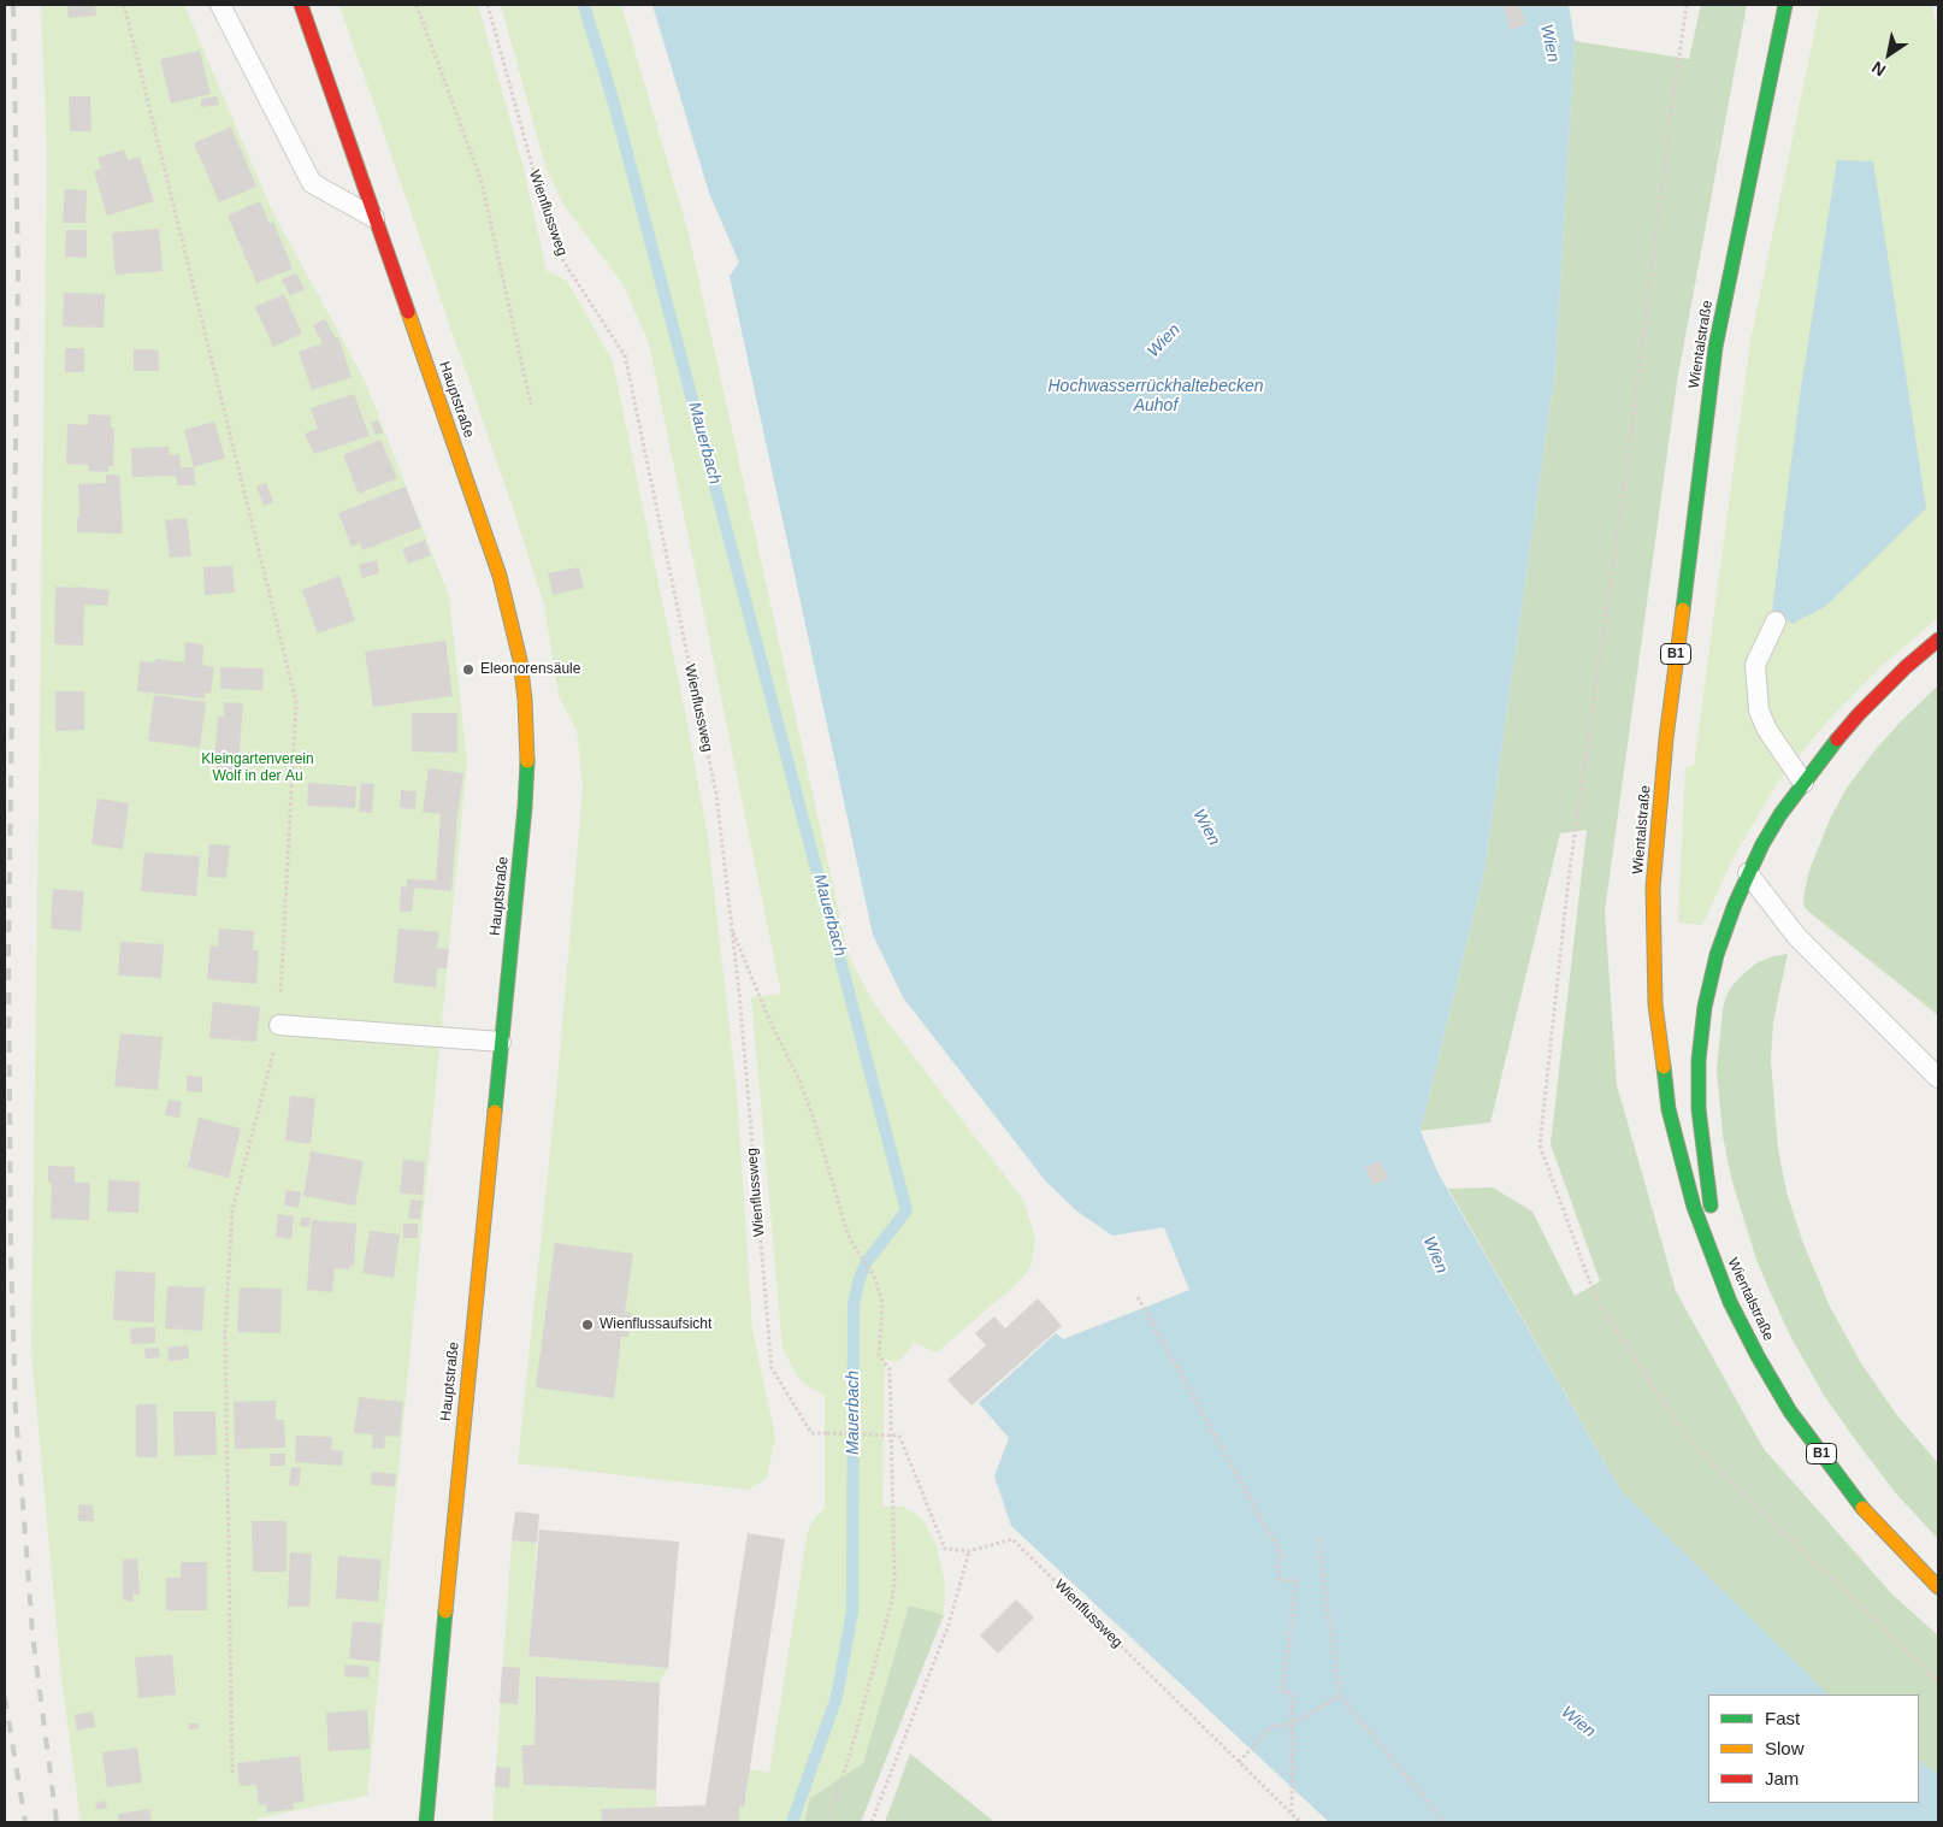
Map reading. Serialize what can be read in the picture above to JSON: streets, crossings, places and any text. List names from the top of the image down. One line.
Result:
{"streets":{"main road":["Wientalstraße","Hauptstraße","B1"],"path":["Wienflussweg"]},"water":["Wien","Hochwasserrückhaltebecken Auhof","Mauerbach"],"parks":["Kleingartenverein Wolf in der Au"],"places":["Eleonorensäule","Wienflussaufsicht"],"legend":["Fast","Slow","Jam"],"north":"bottom left"}
